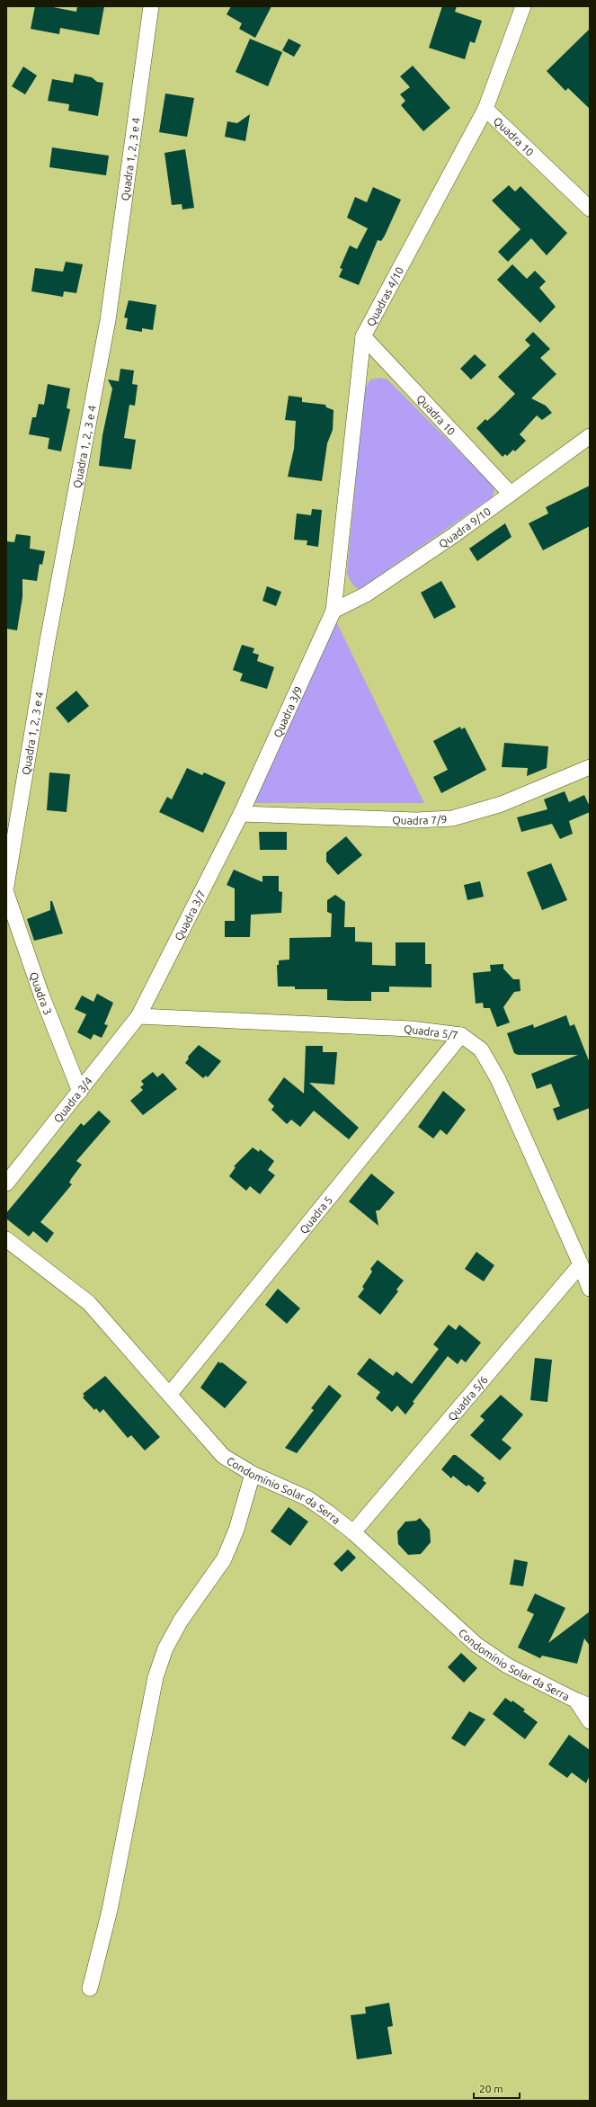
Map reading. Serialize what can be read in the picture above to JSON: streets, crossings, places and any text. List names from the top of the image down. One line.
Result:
{"streets":{"street":["Quadra 10","Quadra 1, 2, 3 e 4","Quadras 4/10","Quadra 9/10","Quadra 3/9","Quadra 7/9","Quadra 3/7","Quadra 3","Quadra 5/7","Quadra 3/4","Quadra 5","Quadra 5/6","Condomínio Solar da Serra"]},"crossings":[["Quadra 10","Quadras 4/10"],["Quadra 10","Quadra 9/10"],["Quadras 4/10","Quadra 9/10"],["Quadras 4/10","Quadra 3/9"],["Quadra 9/10","Quadra 3/9"],["Quadra 3/9","Quadra 7/9"],["Quadra 3/9","Quadra 3/7"],["Quadra 7/9","Quadra 3/7"],["Quadra 3/7","Quadra 5/7"],["Quadra 3/7","Quadra 3/4"],["Quadra 3","Quadra 3/4"],["Quadra 5/7","Quadra 3/4"],["Quadra 5/7","Quadra 5"],["Quadra 5/7","Quadra 5/6"],["Quadra 5","Condomínio Solar da Serra"],["Quadra 5/6","Condomínio Solar da Serra"]],"scale_bar":"20 m"}
